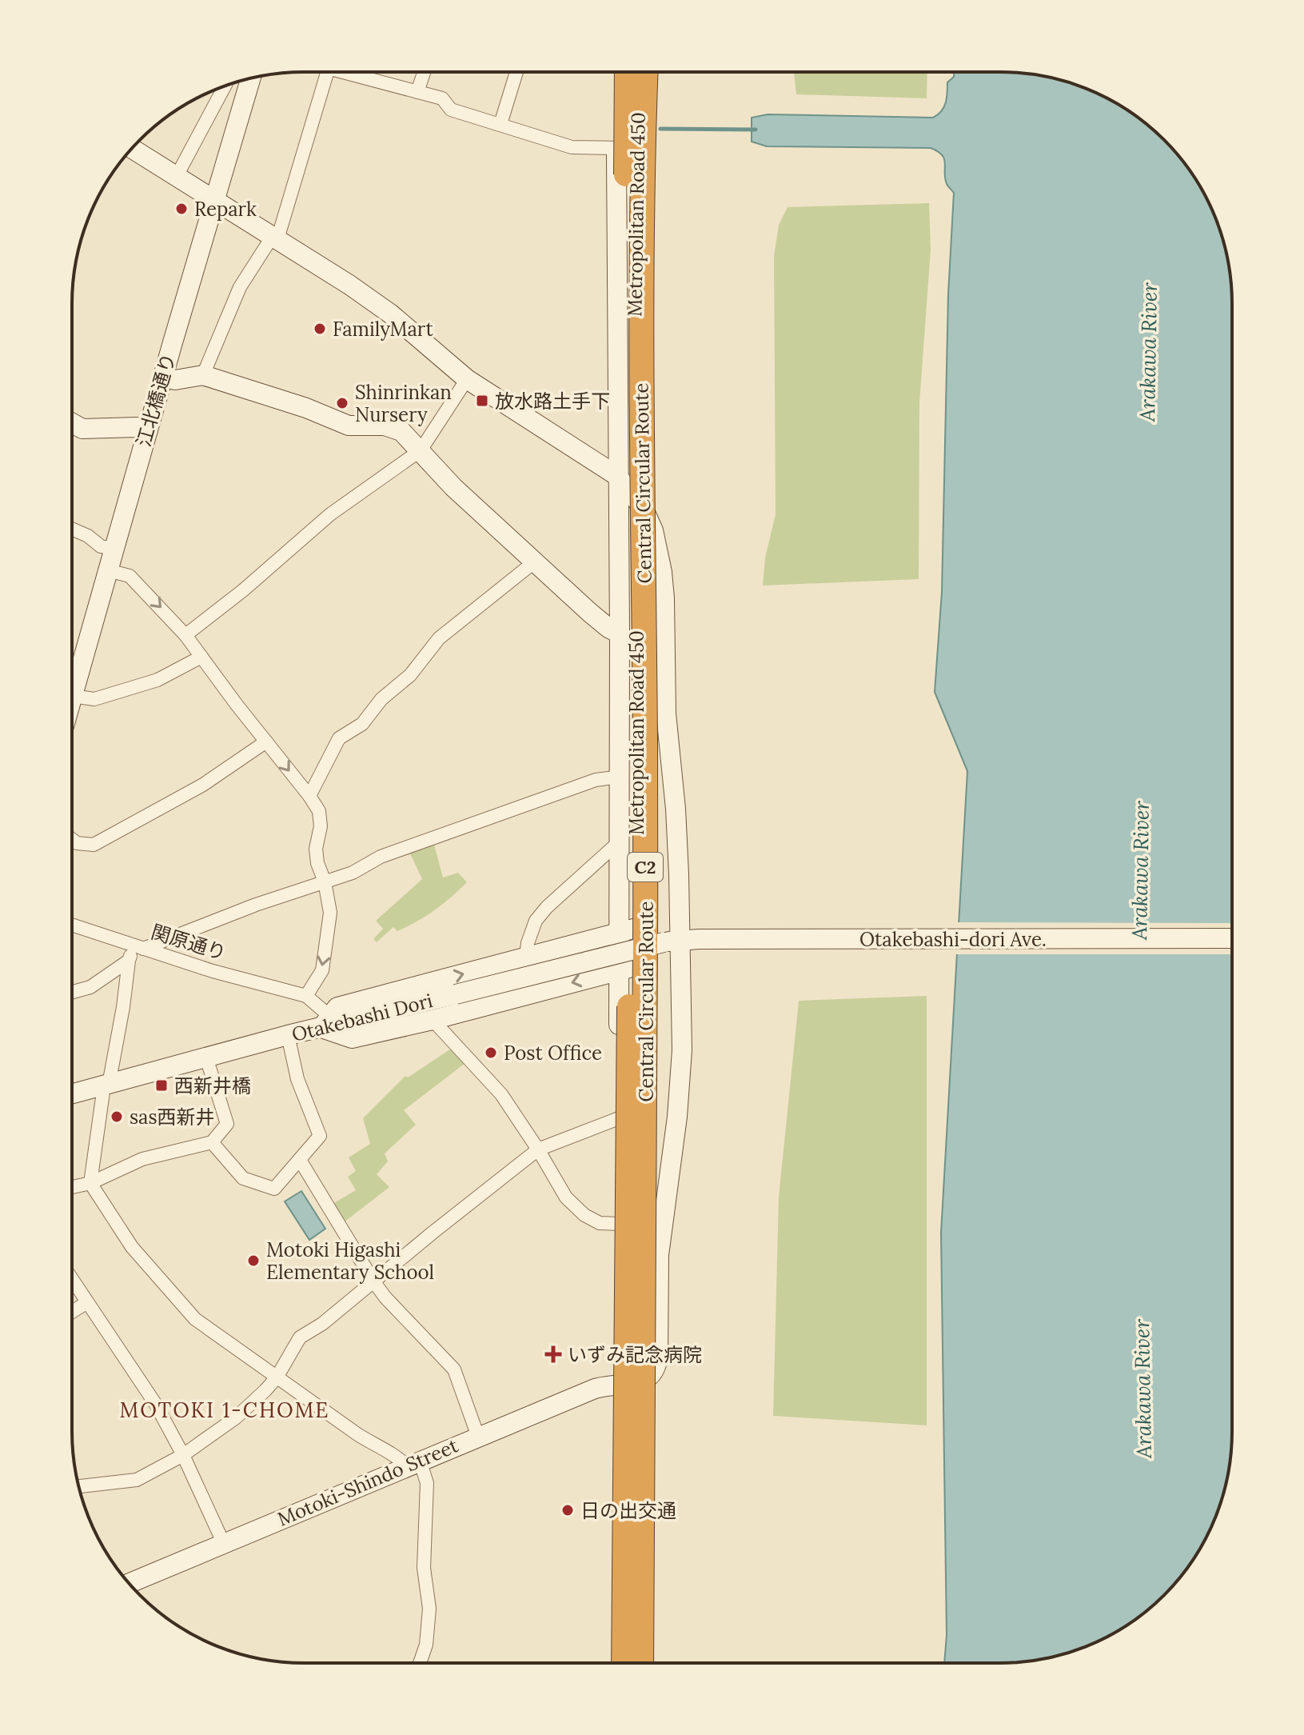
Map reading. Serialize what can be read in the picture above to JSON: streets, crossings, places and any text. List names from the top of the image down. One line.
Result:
{"streets":{"highway":["Central Circular Route","C2"],"main road":["Metropolitan Road 450","江北橋通り","Otakebashi-dori Ave.","Otakebashi Dori","Motoki-Shindo Street"],"street":["関原通り"]},"crossings":[["Metropolitan Road 450","Motoki-Shindo Street"],["Otakebashi-dori Ave.","Otakebashi Dori"]],"districts":["MOTOKI 1-CHOME"],"water":["Arakawa River"],"places":{"other":["Repark","FamilyMart","Shinrinkan Nursery","Post Office","sas西新井","Motoki Higashi Elementary School","日の出交通"],"transit":["放水路土手下","西新井橋"],"health":["いずみ記念病院"]}}
